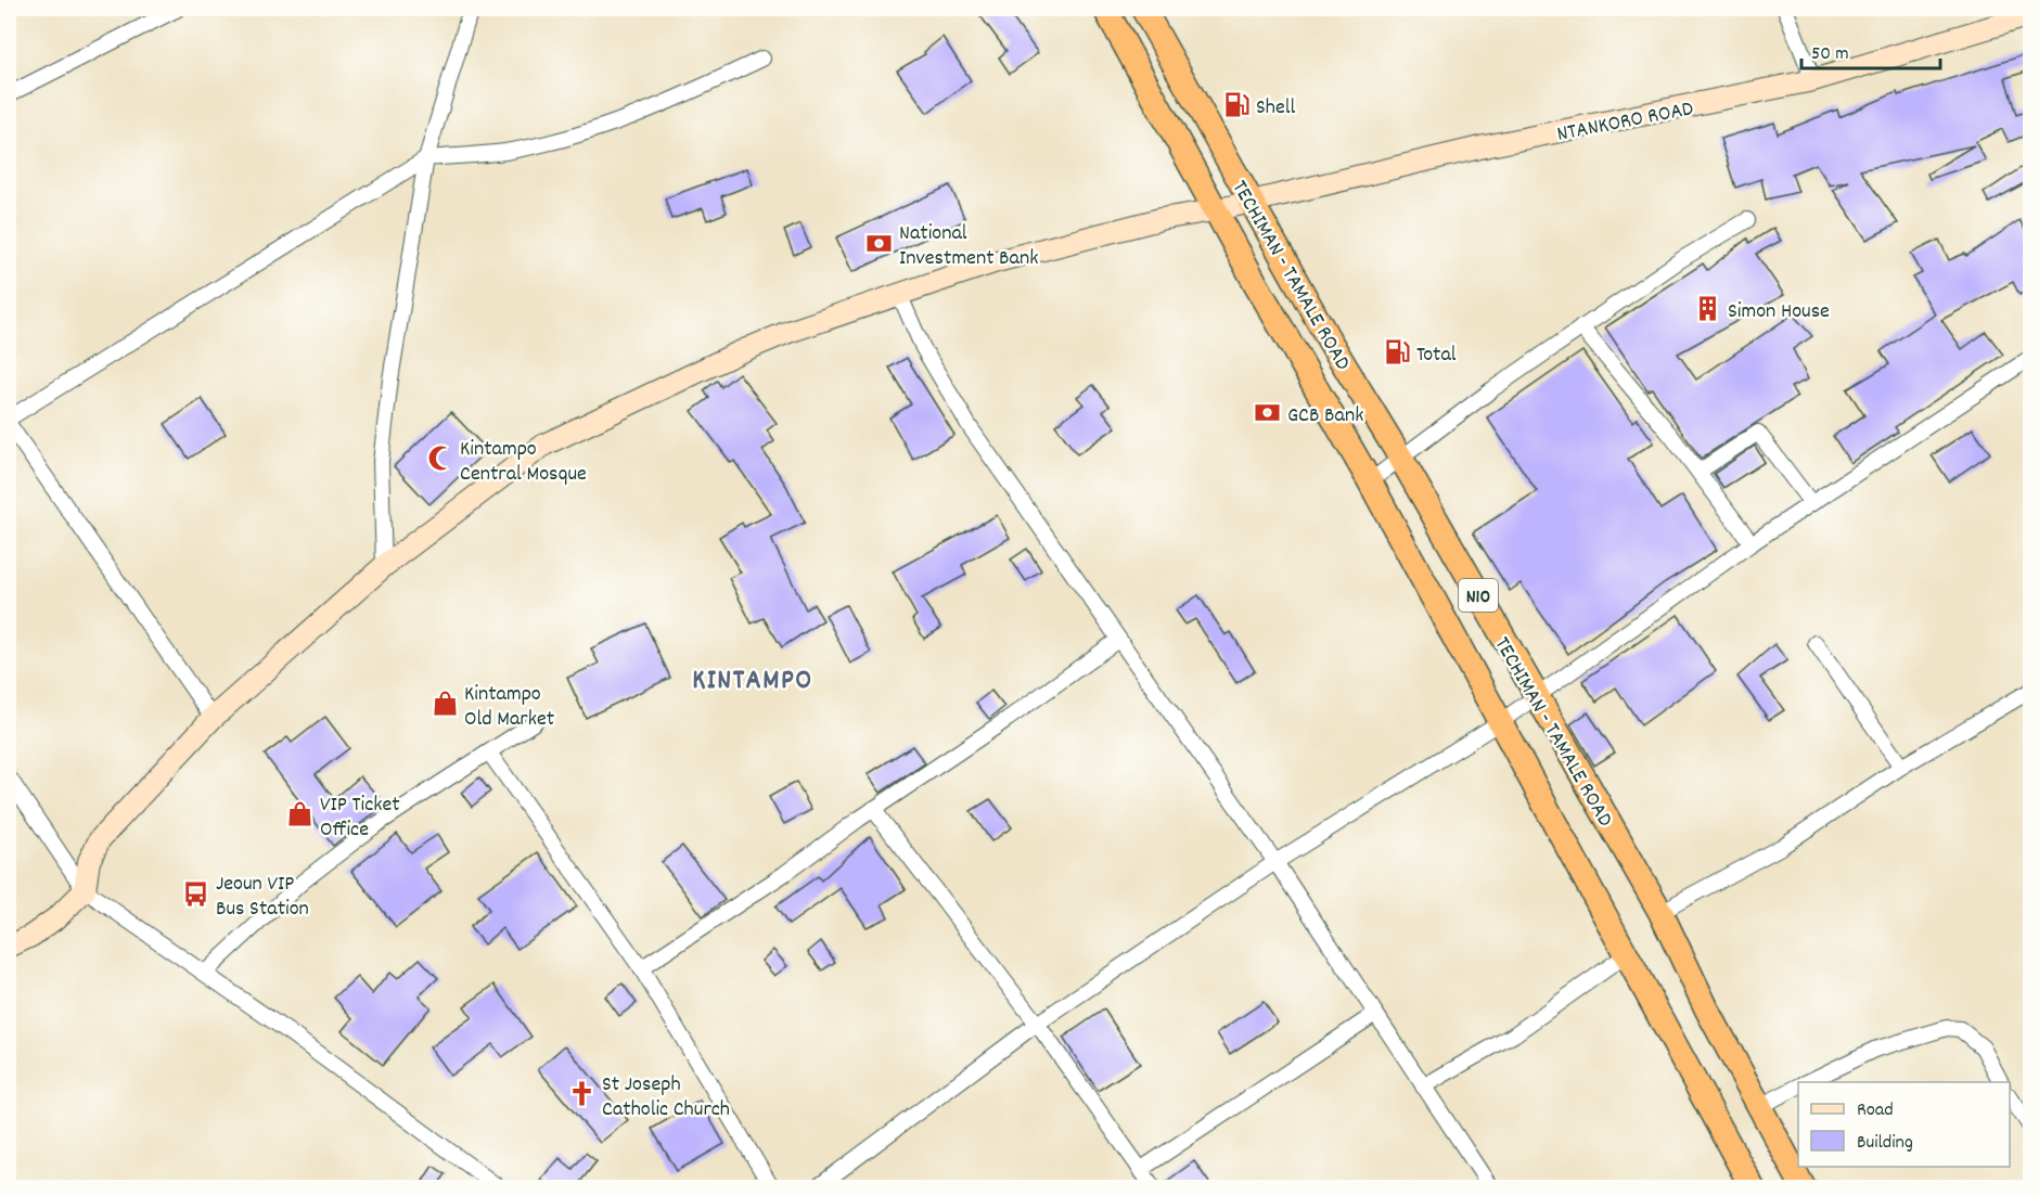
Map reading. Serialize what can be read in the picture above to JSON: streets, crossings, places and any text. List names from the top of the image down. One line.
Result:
{"streets":{"highway":["TECHIMAN - TAMALE ROAD","N10"],"main road":["NTANKORO ROAD"]},"crossings":[["NTANKORO ROAD","TECHIMAN - TAMALE ROAD"]],"districts":["KINTAMPO"],"places":{"fuel station":["Shell","Total"],"bank":["National Investment Bank","GCB Bank"],"building":["Simon House"],"mosque":["Kintampo Central Mosque"],"shop":["Kintampo Old Market","VIP Ticket Office"],"bus stop":["Jeoun VIP Bus Station"],"church":["St Joseph Catholic Church"]},"legend":["Road","Building"],"scale_bar":"50 m"}
